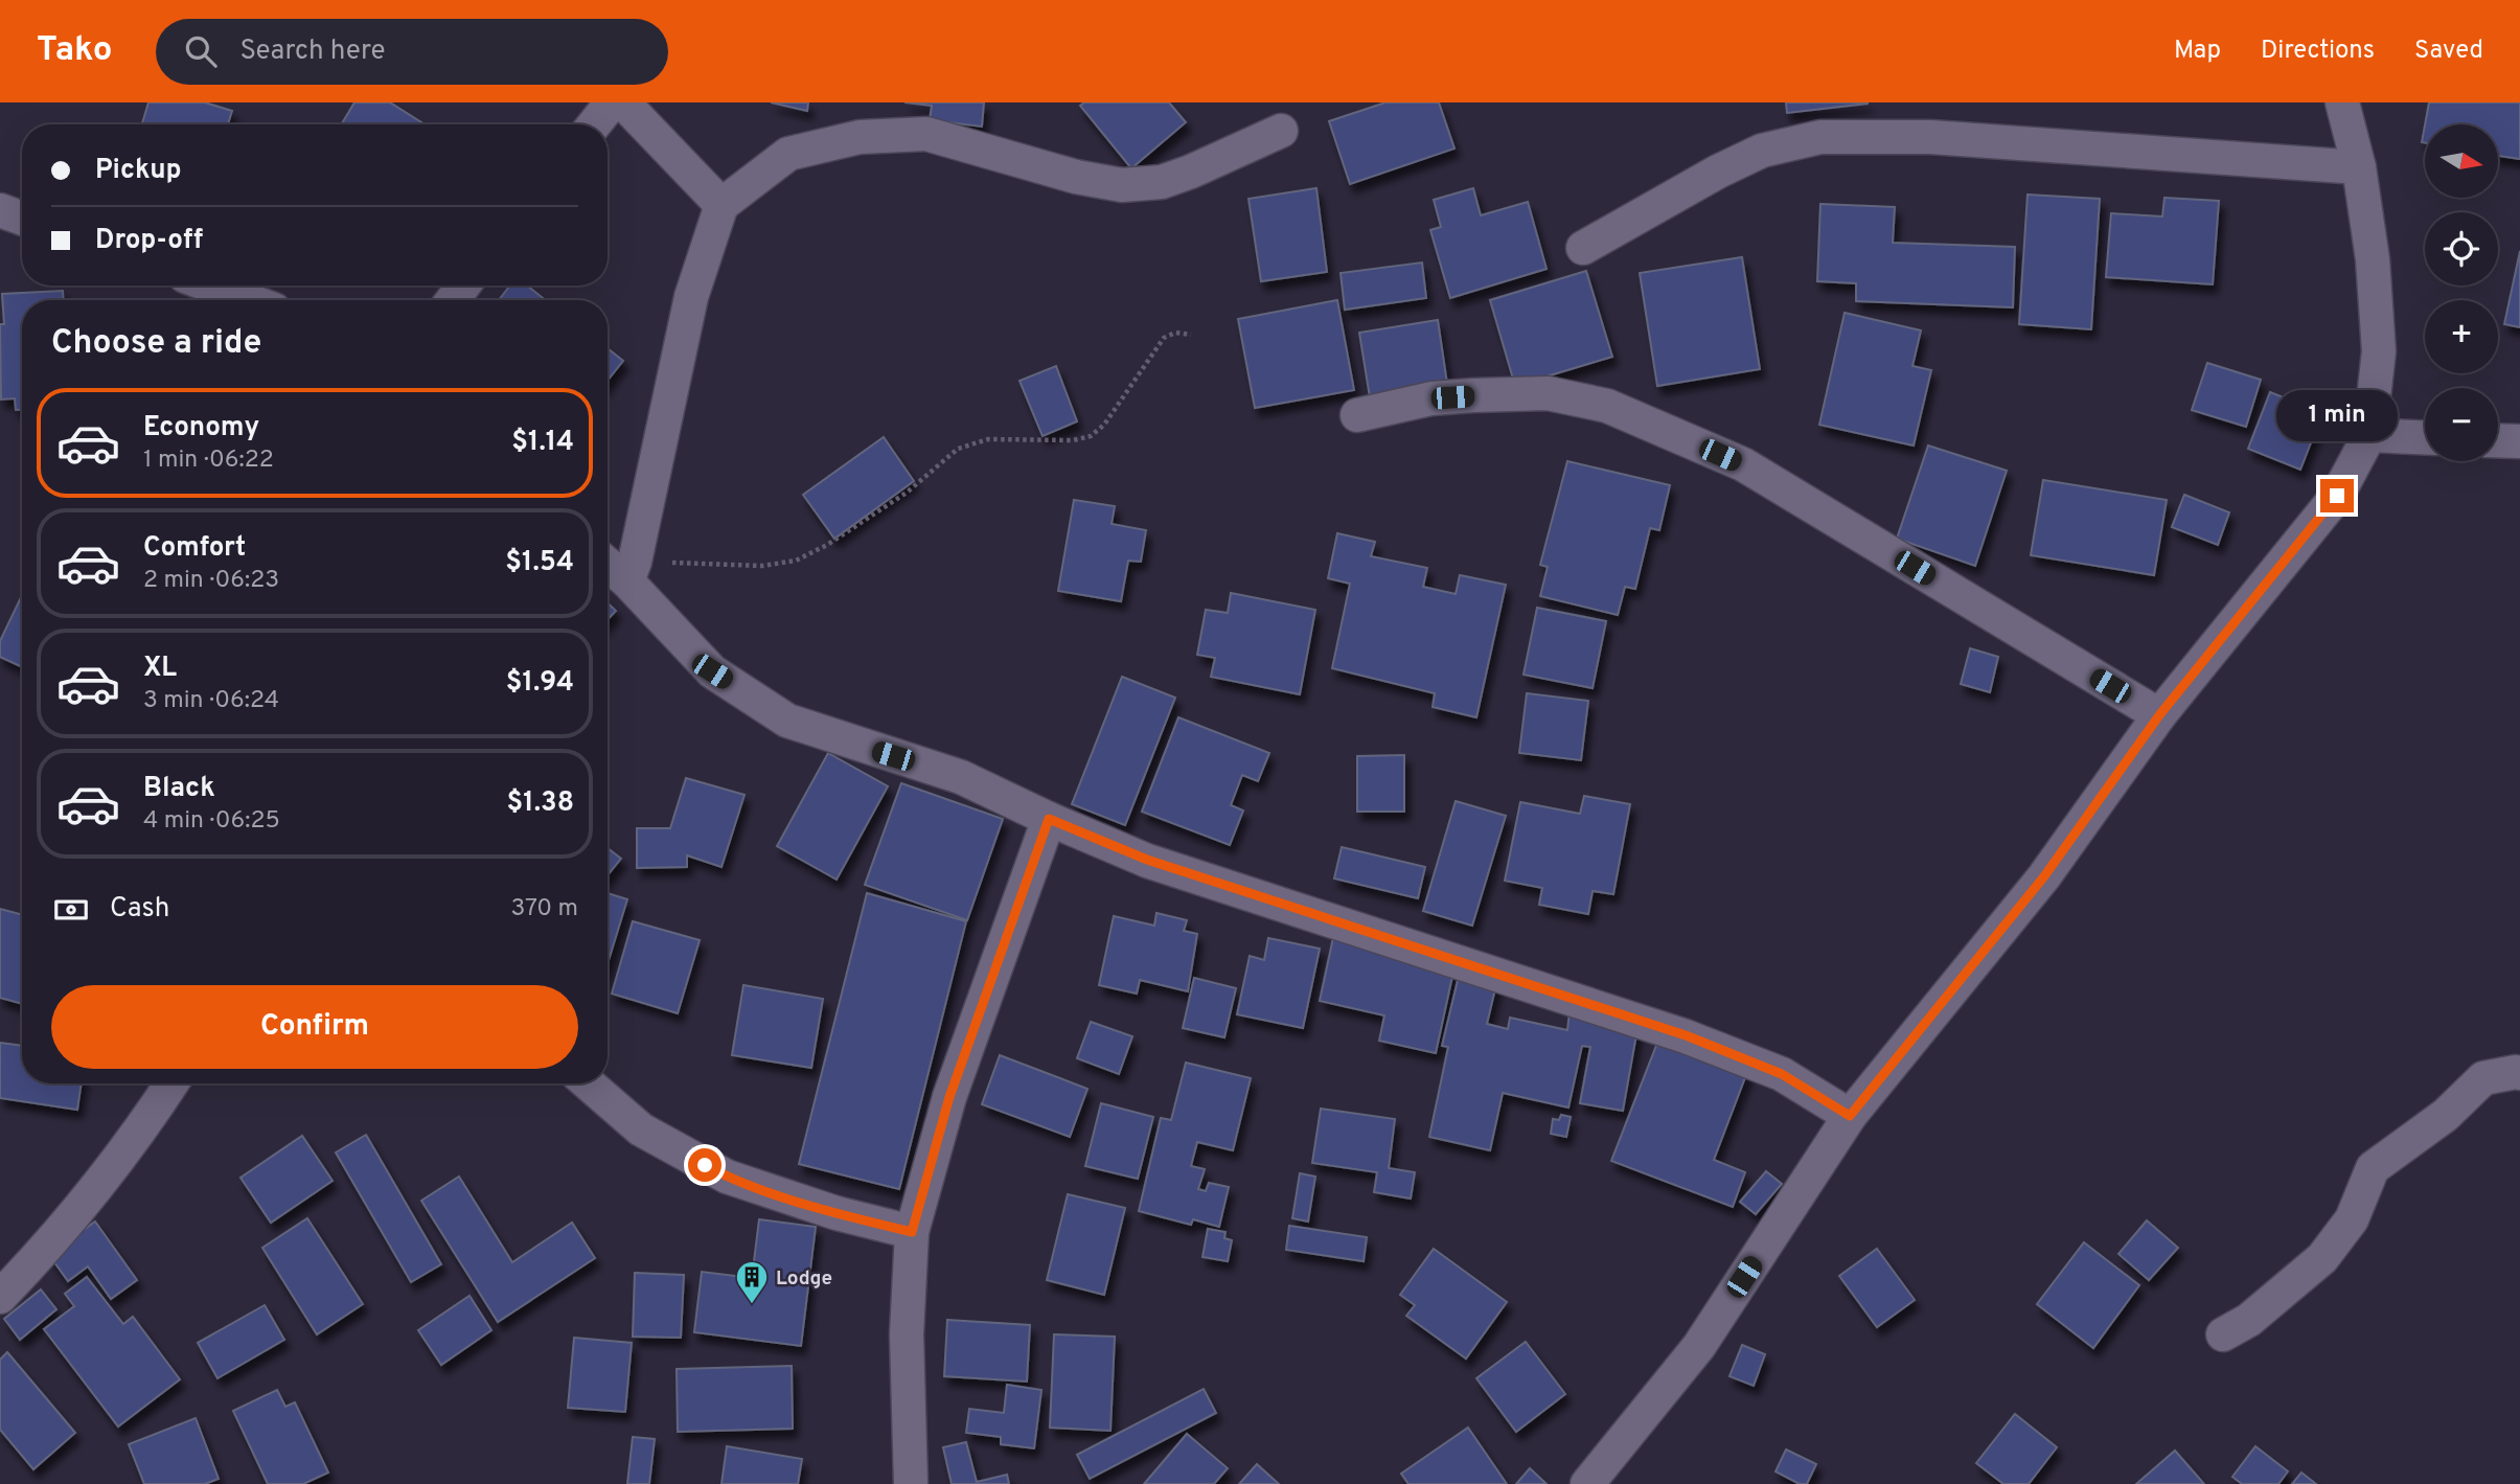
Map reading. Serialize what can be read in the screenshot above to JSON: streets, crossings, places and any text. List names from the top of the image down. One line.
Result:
{"places":{"building":["Lodge"]},"north":"right","page":{"header":"Tako","search":"Search here","nav":["Map","Directions","Saved"],"map_buttons":["+","−"],"banner":["Pickup","Drop-off"],"heading":"Choose a ride","list":[{"name":"Economy","note":"1 min · 06:22","value":"$1.14"},{"name":"Comfort","note":"2 min · 06:23","value":"$1.54"},{"name":"XL","note":"3 min · 06:24","value":"$1.94"},{"name":"Black","note":"4 min · 06:25","value":"$1.38"}],"bubble":"1 min","pay":["Cash","370 m"],"buttons":"Confirm"}}
